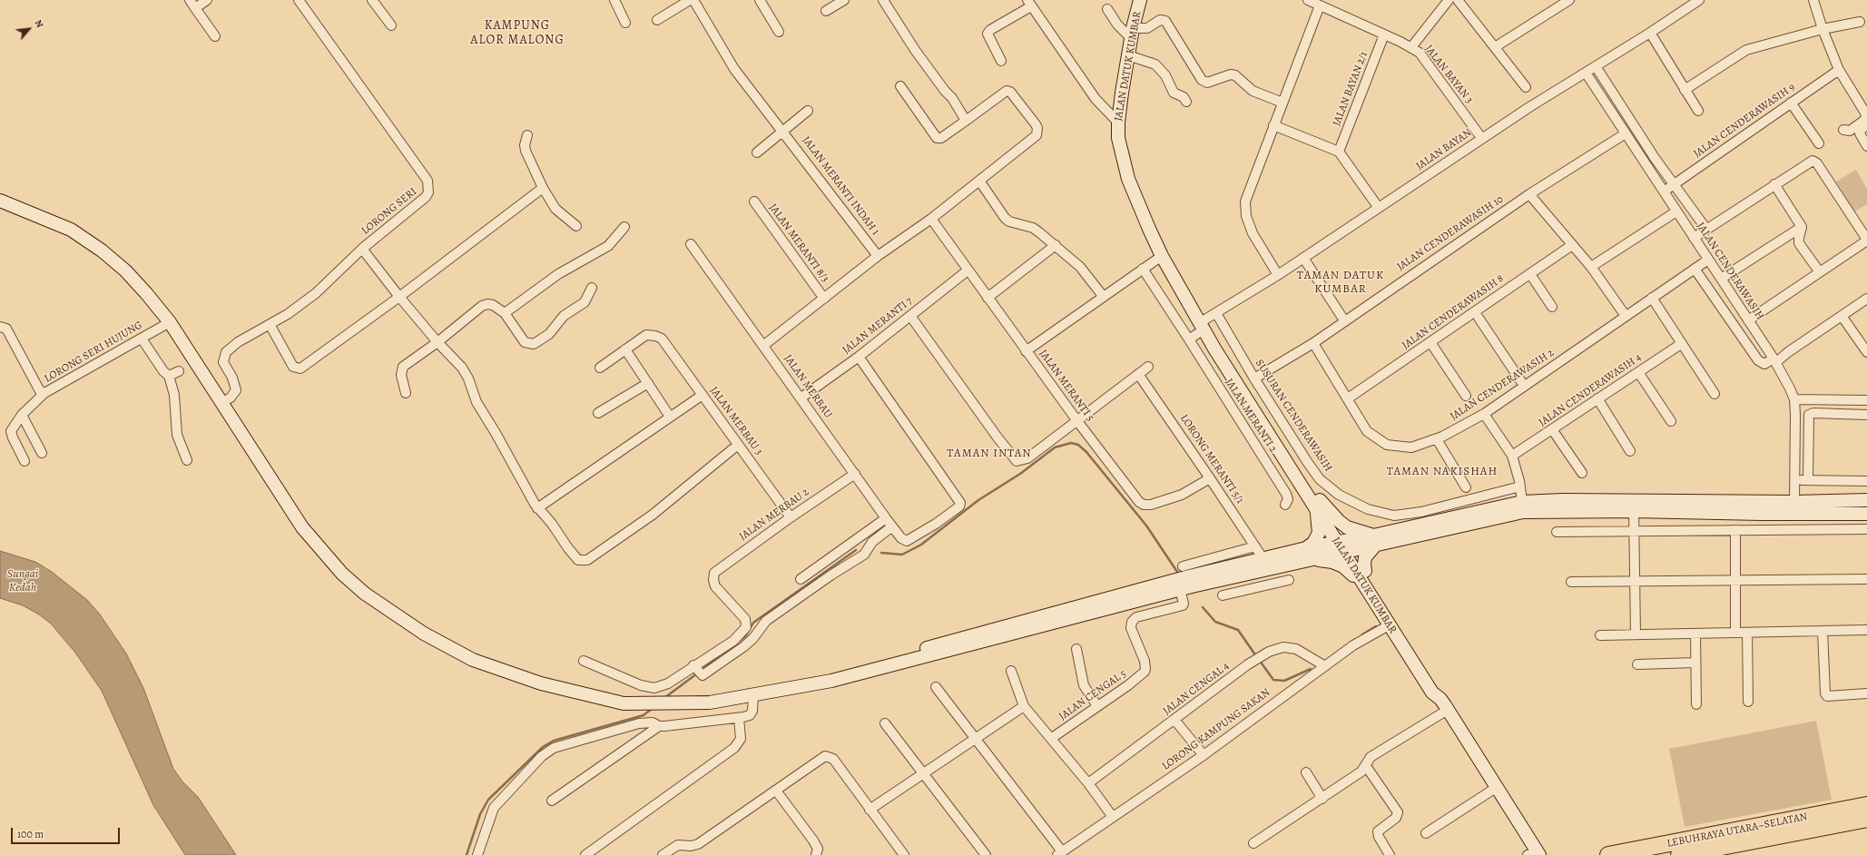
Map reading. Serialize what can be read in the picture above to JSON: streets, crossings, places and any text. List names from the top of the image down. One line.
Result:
{"streets":{"highway":["LEBUHRAYA UTARA–SELATAN"],"main road":["JALAN DATUK KUMBAR"],"street":["JALAN BAYAN 3","JALAN BAYAN 2/1","JALAN CENDERAWASIH 9","JALAN BAYAN","JALAN MERANTI INDAH 1","LORONG SERI","JALAN CENDERAWASIH 10","JALAN MERANTI 8/3","JALAN CENDERAWASIH","JALAN CENDERAWASIH 8","JALAN MERANTI 7","LORONG SERI HUJUNG","JALAN CENDERAWASIH 2","JALAN MERANTI 5","JALAN MERBAU","JALAN CENDERAWASIH 4","JALAN MERANTI 2","SUSURAN CENDERAWASIH","JALAN MERBAU 3","LORONG MERANTI 5/1","JALAN MERBAU 2","JALAN CENGAL 4","JALAN CENGAL 5","LORONG KAMPUNG SAKAN"]},"crossings":[["JALAN DATUK KUMBAR","JALAN BAYAN"],["JALAN DATUK KUMBAR","LORONG KAMPUNG SAKAN"],["JALAN BAYAN 3","JALAN BAYAN 2/1"],["JALAN BAYAN 3","JALAN BAYAN"],["JALAN CENDERAWASIH 9","JALAN CENDERAWASIH"],["JALAN BAYAN","JALAN CENDERAWASIH"],["JALAN BAYAN","JALAN MERANTI 2"],["JALAN BAYAN","SUSURAN CENDERAWASIH"],["JALAN CENDERAWASIH 10","JALAN CENDERAWASIH"],["JALAN CENDERAWASIH 10","JALAN CENDERAWASIH 2"],["JALAN CENDERAWASIH 10","SUSURAN CENDERAWASIH"],["JALAN CENDERAWASIH","JALAN CENDERAWASIH 2"],["JALAN CENDERAWASIH 8","JALAN CENDERAWASIH 2"],["JALAN MERANTI 7","JALAN MERANTI 5"],["JALAN MERANTI 7","JALAN MERBAU"],["JALAN MERANTI 5","LORONG MERANTI 5/1"],["JALAN MERBAU","JALAN MERBAU 2"],["JALAN MERBAU 3","JALAN MERBAU 2"],["JALAN CENGAL 4","LORONG KAMPUNG SAKAN"]],"districts":["KAMPUNG ALOR MALONG","TAMAN DATUK KUMBAR","TAMAN INTAN","TAMAN NAKISHAH"],"water":["Sungai Kedah"],"scale_bar":"100 m","north":"top right"}
